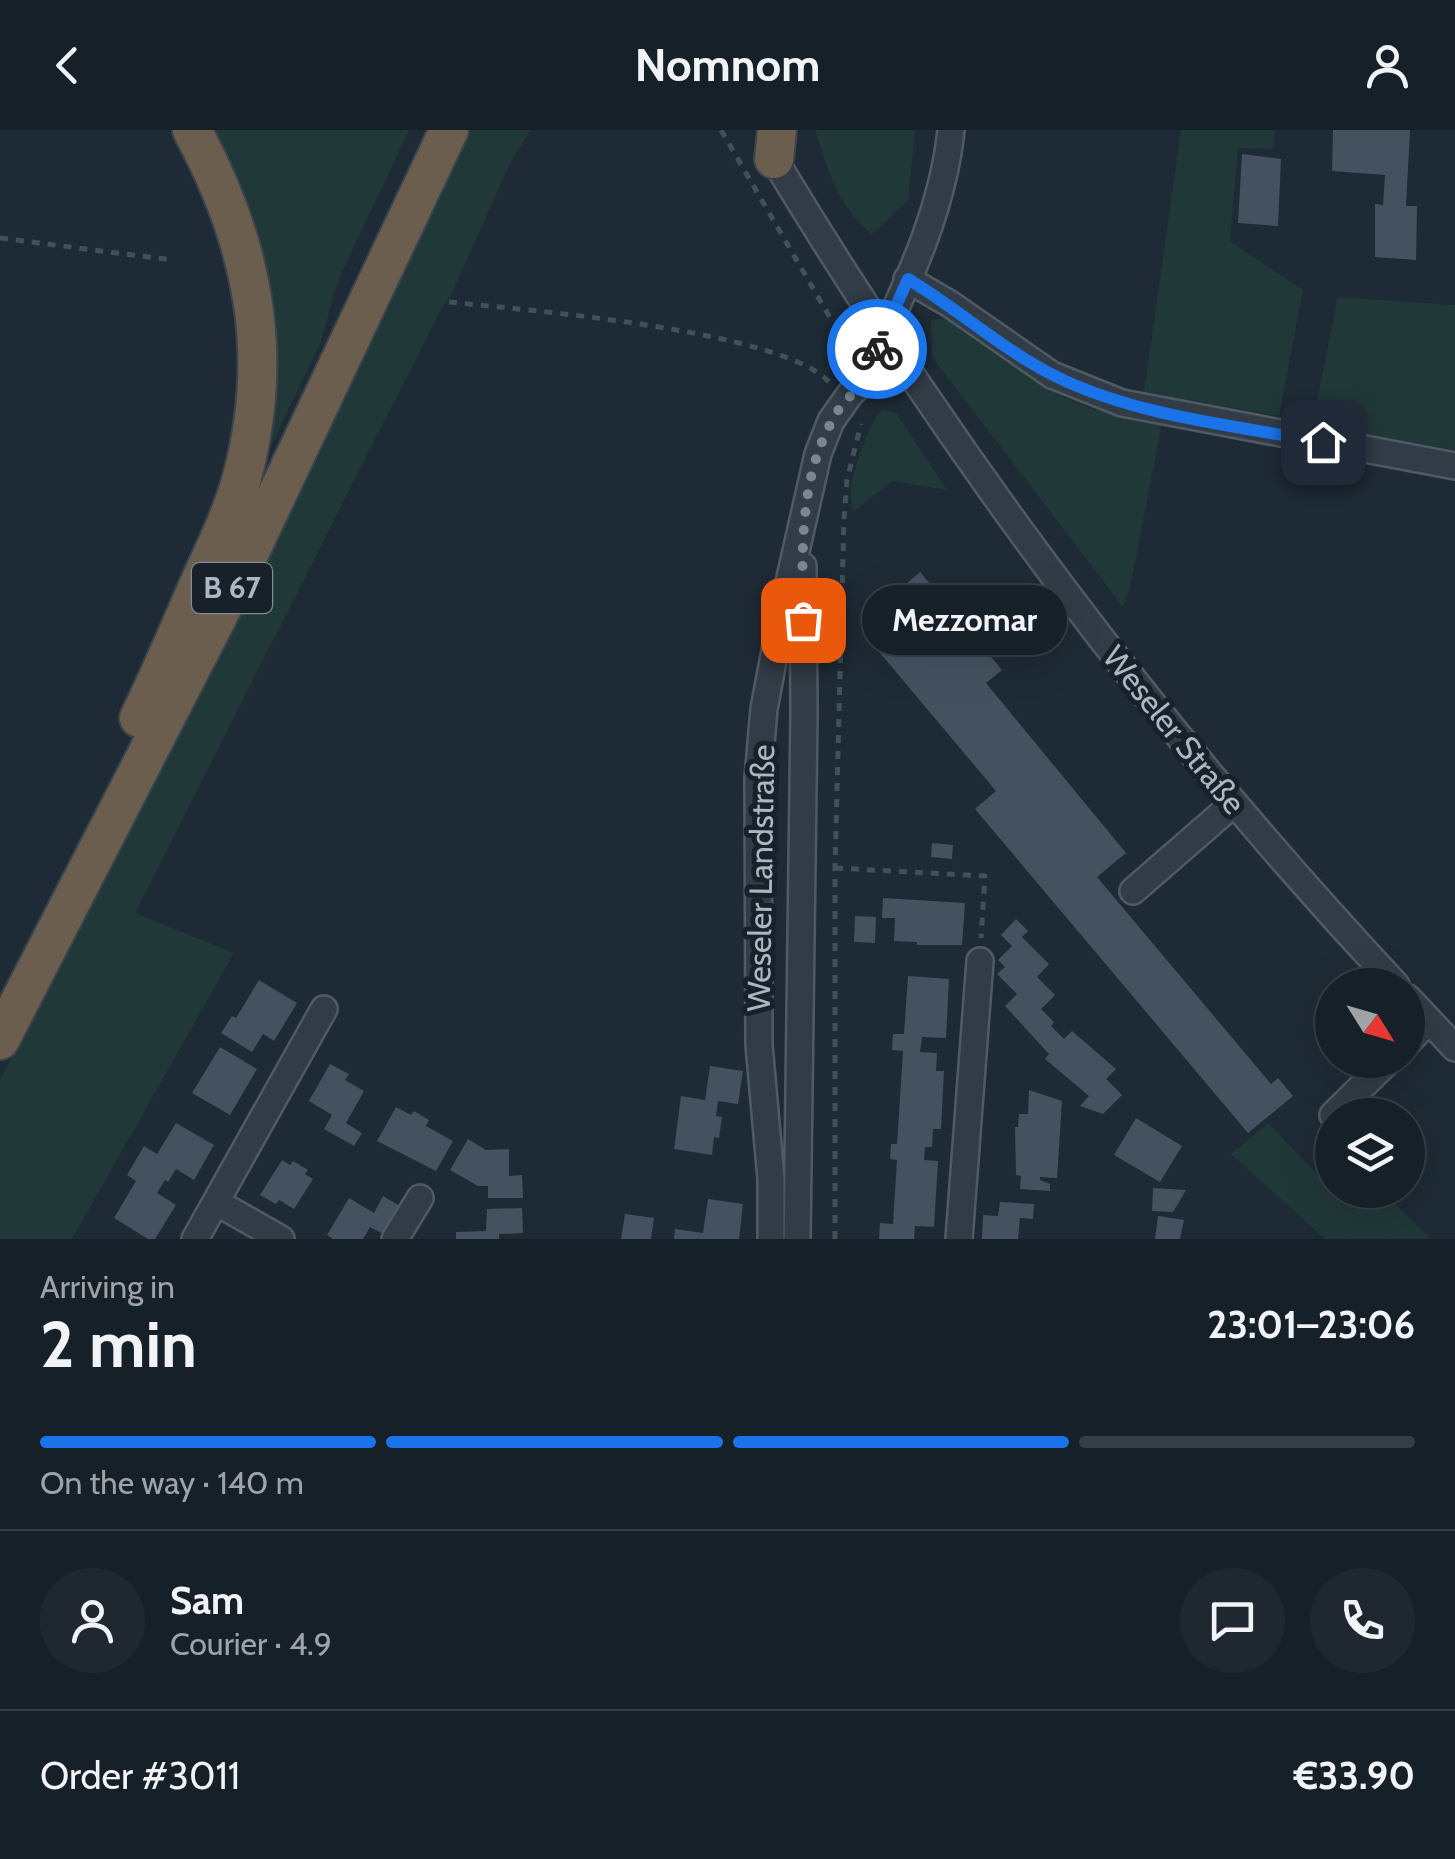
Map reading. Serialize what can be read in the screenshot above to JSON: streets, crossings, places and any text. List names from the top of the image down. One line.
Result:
{"streets":{"highway":["B 67"],"street":["Weseler Straße","Weseler Landstraße"]},"crossings":[["Weseler Straße","Weseler Landstraße"]],"places":["Mezzomar"],"north":"bottom right","page":{"header":"Nomnom","bubble":"Mezzomar","heading":["2 min","Arriving in","23:01–23:06"],"panel":["Sam","Courier · 4.9","Order #3011","€33.90"],"bar":"On the way · 140 m"}}
